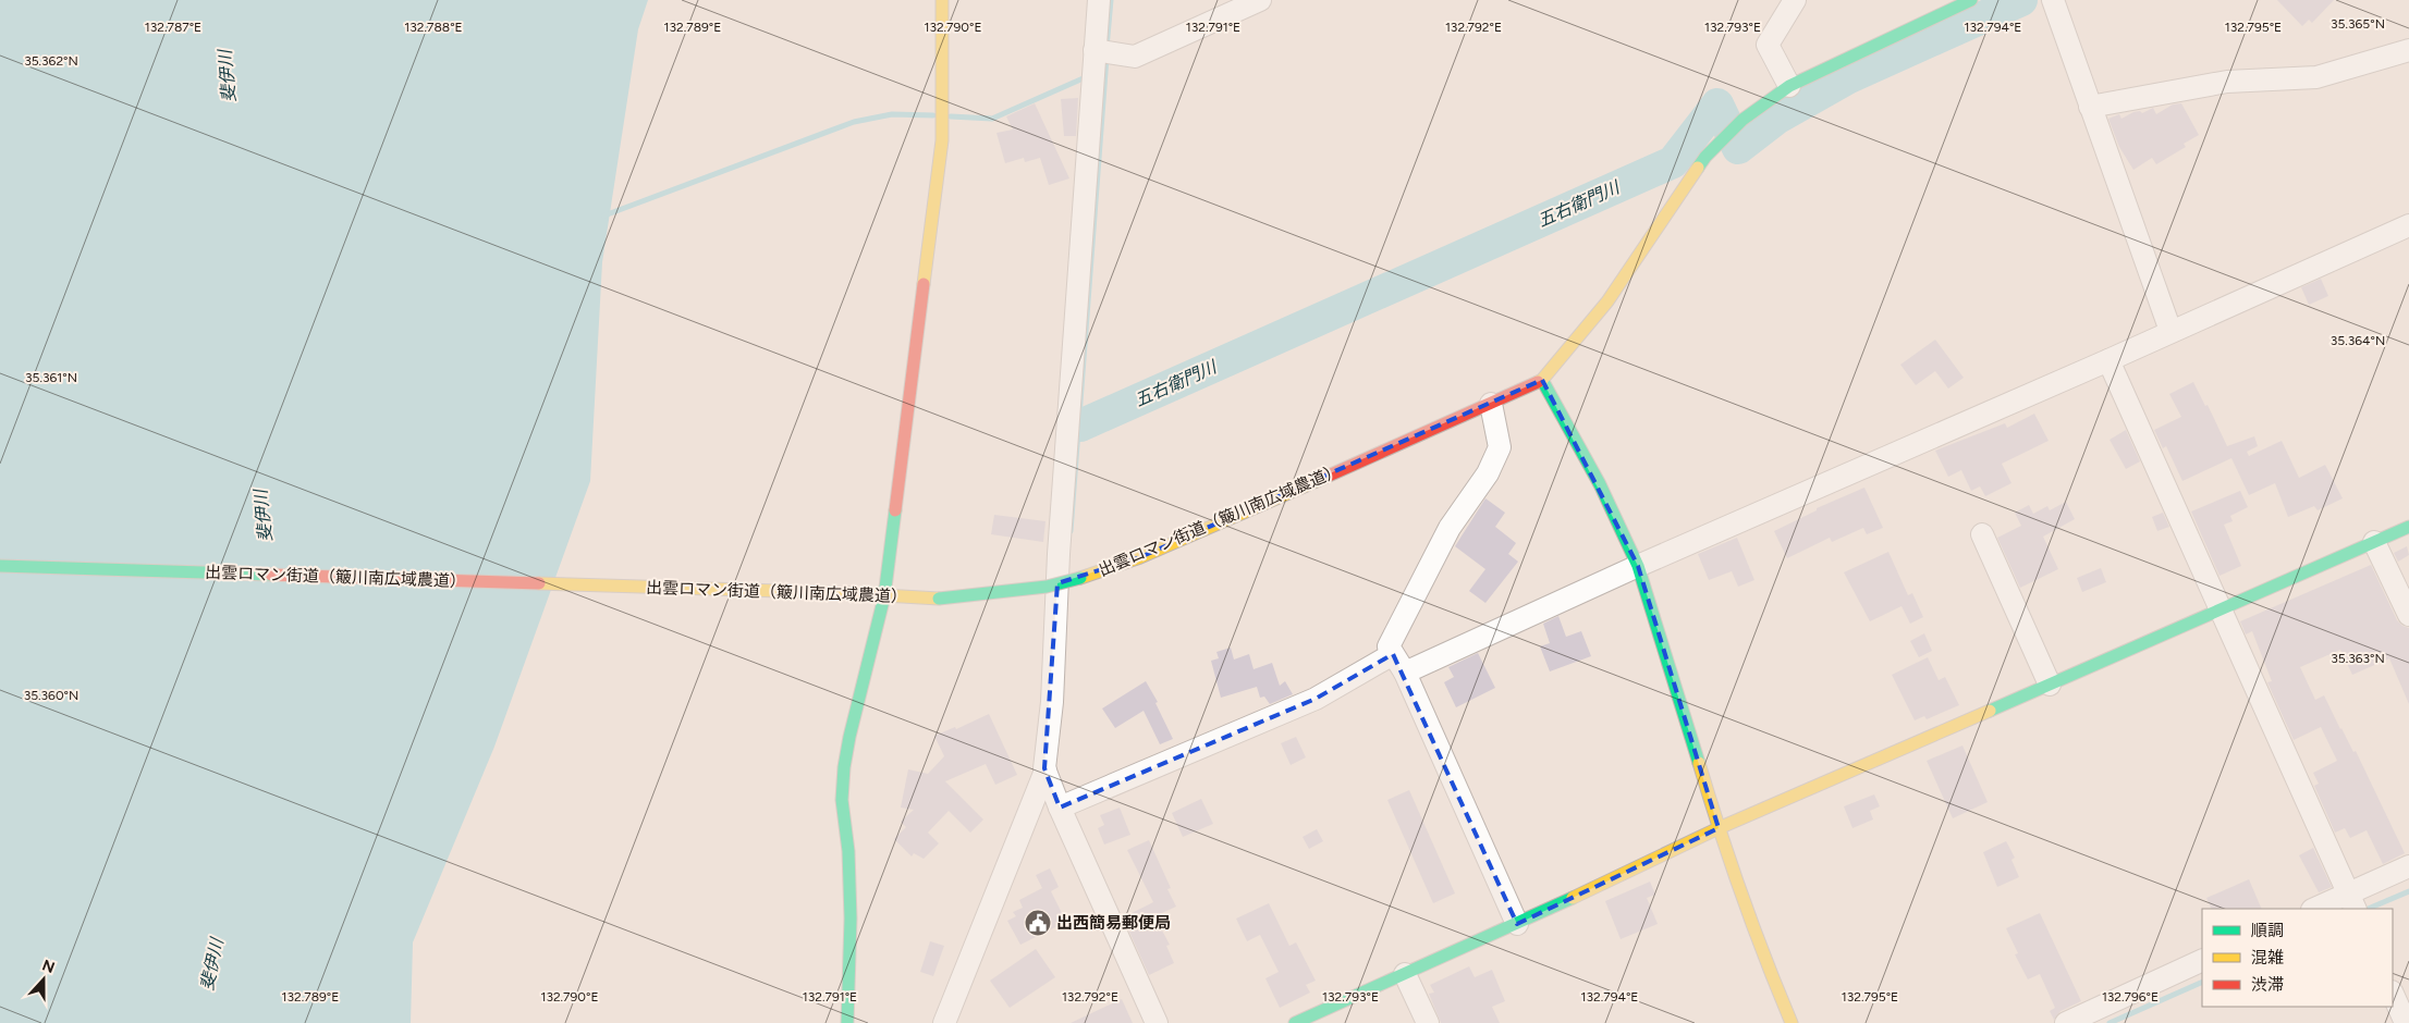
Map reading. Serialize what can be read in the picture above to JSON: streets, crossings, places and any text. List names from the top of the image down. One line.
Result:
{"streets":{"street":["出雲ロマン街道（簸川南広域農道）"]},"water":["斐伊川","五右衛門川"],"places":{"public building":["出西簡易郵便局"]},"legend":["順調","混雑","渋滞"],"north":"top","coordinates":["35.365°N","132.787°E","132.788°E","132.789°E","132.790°E","132.791°E","132.792°E","132.793°E","132.794°E","132.795°E","35.362°N","35.364°N","35.361°N","35.363°N","35.360°N","132.796°E"]}
